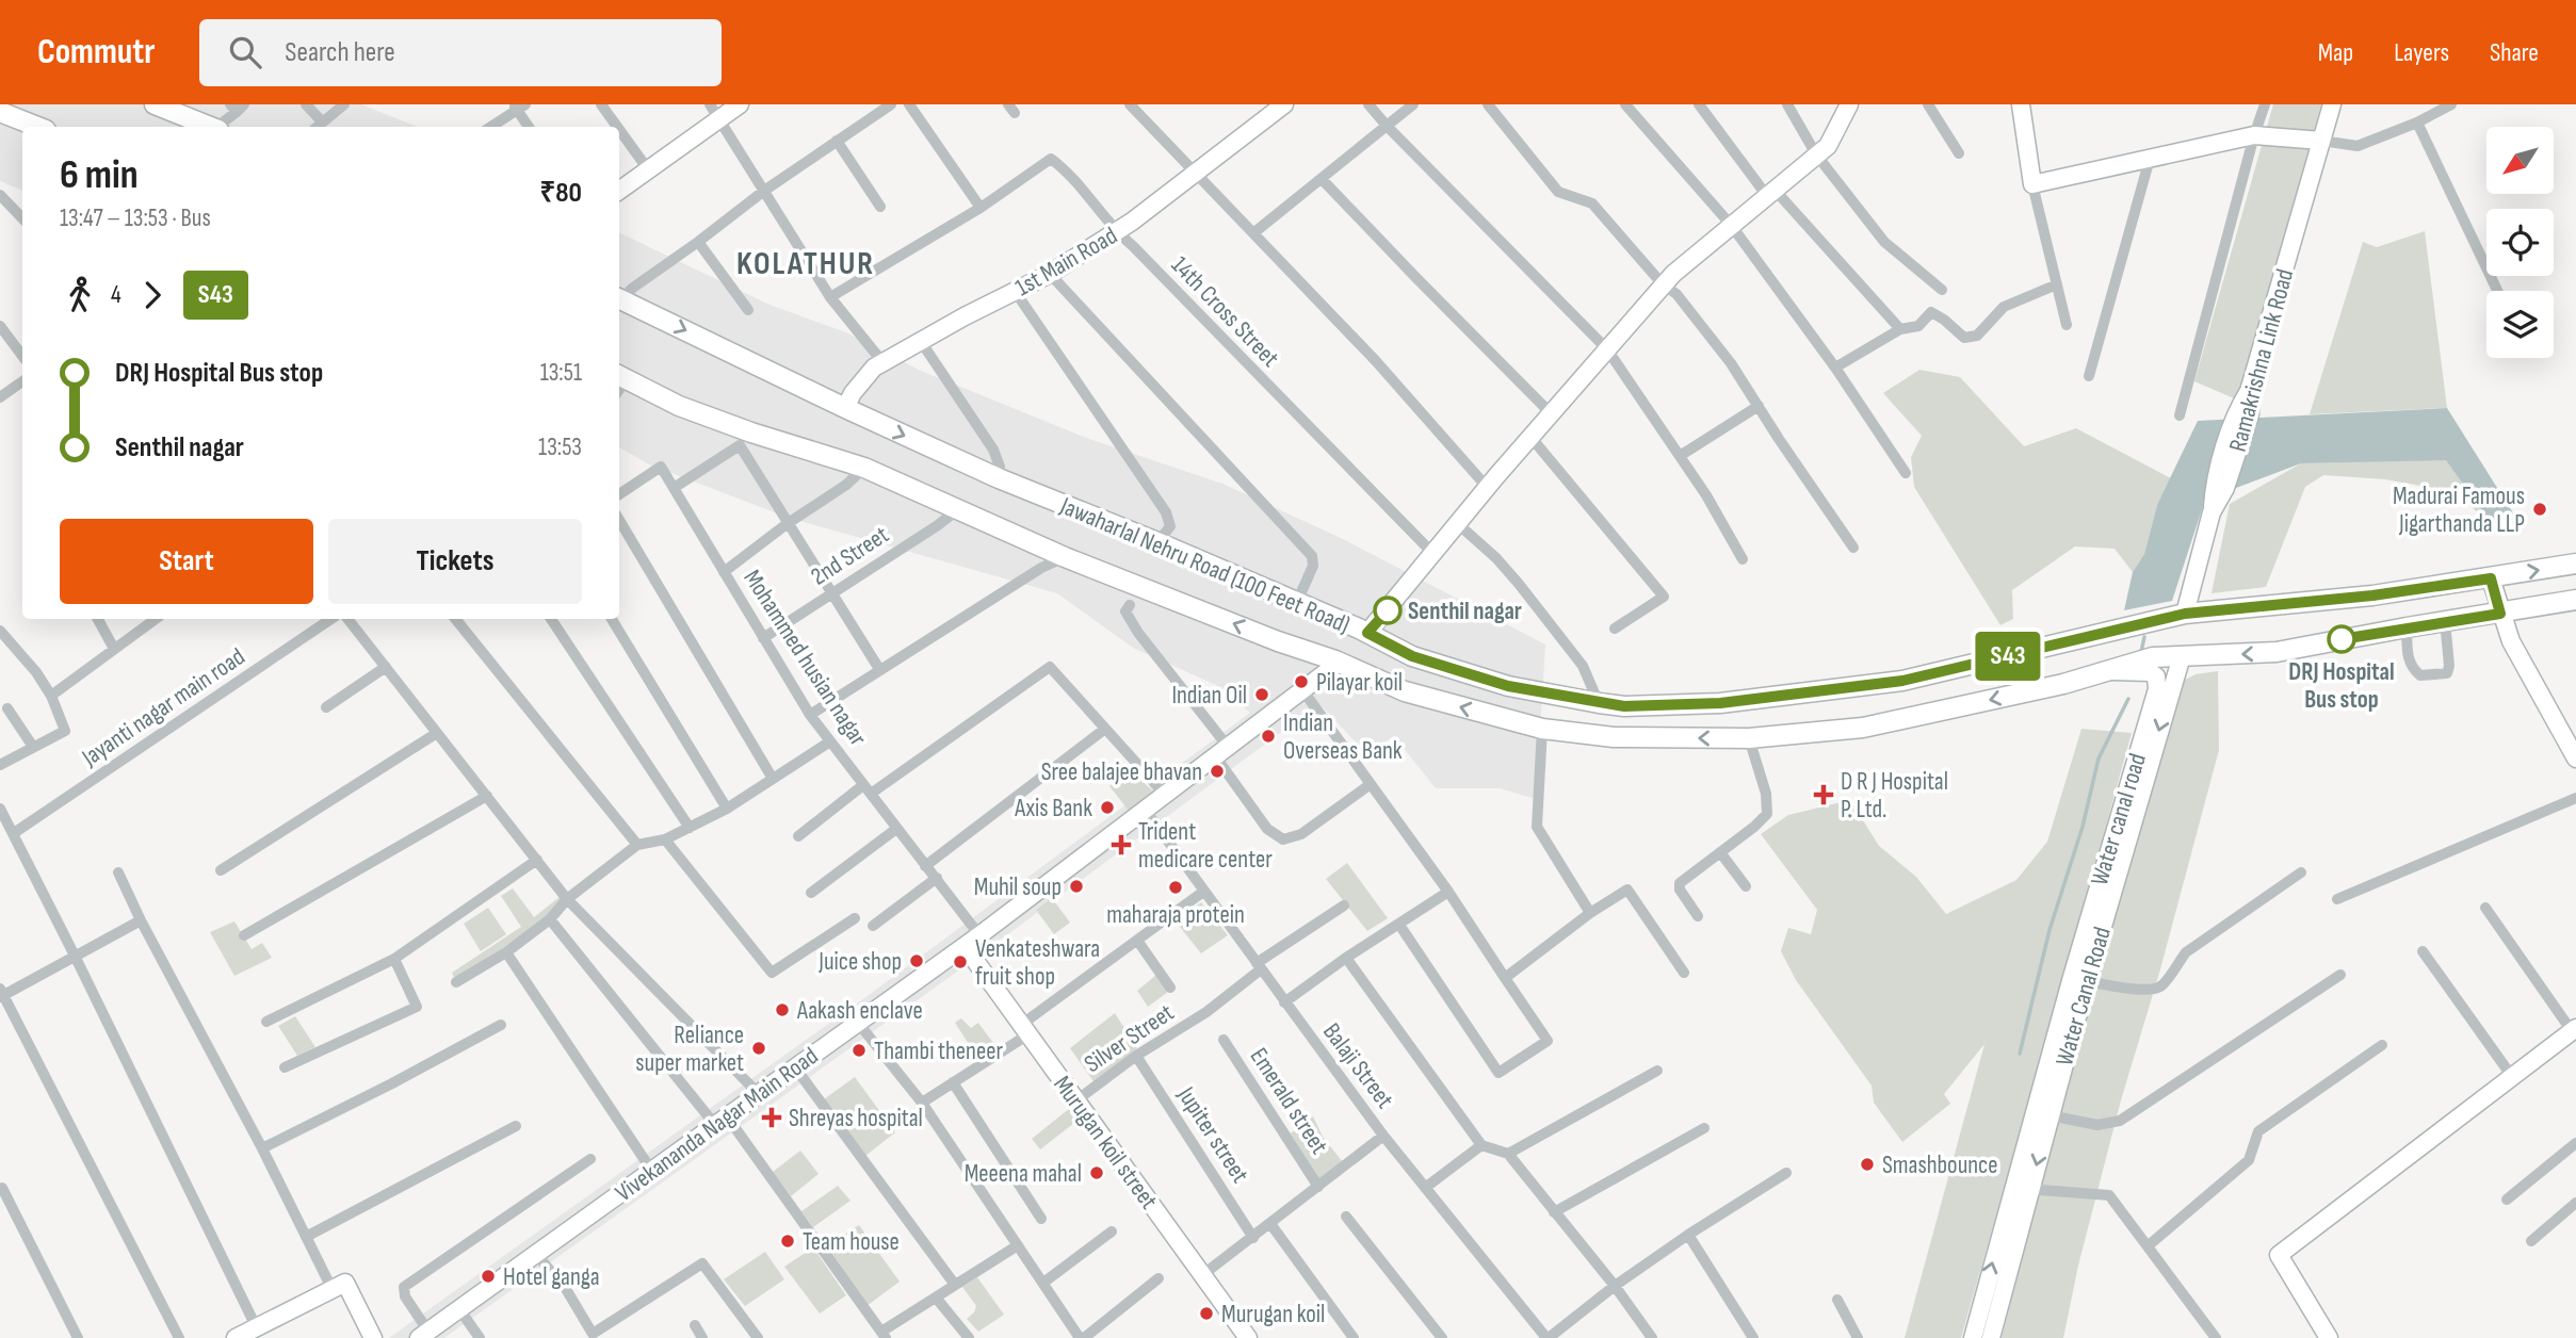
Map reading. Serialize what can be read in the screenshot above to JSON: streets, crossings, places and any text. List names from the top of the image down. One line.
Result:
{"streets":{"main road":["Jawaharlal Nehru Road (100 Feet Road)"],"street":["1st Main Road","14th Cross Street","Ramakrishna Link Road","2nd Street","Mohammed husian nagar","Jayanti nagar main road","Water canal road","Water Canal Road","Silver Street","Balaji Street","Emerald street","Vivekananda Nagar Main Road","Jupiter street","Murugan koil street"]},"crossings":[["1st Main Road","14th Cross Street"],["1st Main Road","Jawaharlal Nehru Road (100 Feet Road)"],["Ramakrishna Link Road","Jawaharlal Nehru Road (100 Feet Road)"],["2nd Street","Jawaharlal Nehru Road (100 Feet Road)"],["2nd Street","Mohammed husian nagar"],["Jawaharlal Nehru Road (100 Feet Road)","Water canal road"],["Jawaharlal Nehru Road (100 Feet Road)","Water Canal Road"],["Mohammed husian nagar","Vivekananda Nagar Main Road"],["Water canal road","Water Canal Road"],["Silver Street","Balaji Street"],["Silver Street","Jupiter street"],["Silver Street","Murugan koil street"],["Balaji Street","Vivekananda Nagar Main Road"],["Vivekananda Nagar Main Road","Murugan koil street"]],"one_way":["Water Canal Road"],"districts":["KOLATHUR"],"places":{"other":["Madurai Famous Jigarthanda LLP","Senthil nagar","DRJ Hospital Bus stop","Pilayar koil","Indian Oil","Indian Overseas Bank","Sree balajee bhavan","Axis Bank","Muhil soup","maharaja protein","Juice shop","Venkateshwara fruit shop","Aakash enclave","Reliance super market","Thambi theneer","Smashbounce","Meeena mahal","Team house","Hotel ganga","Murugan koil"],"health":["D R J Hospital P. Ltd.","Trident medicare center","Shreyas hospital"]},"lines":["bus line S43"],"north":"bottom left","page":{"header":"Commutr","search":"Search here","nav":["Map","Layers","Share"],"on_map":"S43","heading":["6 min","13:47 – 13:53 · Bus","₹80"],"legs":["4","S43"],"list":[{"name":"DRJ Hospital Bus stop","value":"13:51"},{"name":"Senthil nagar","value":"13:53"}],"buttons":["Start","Tickets"]}}
